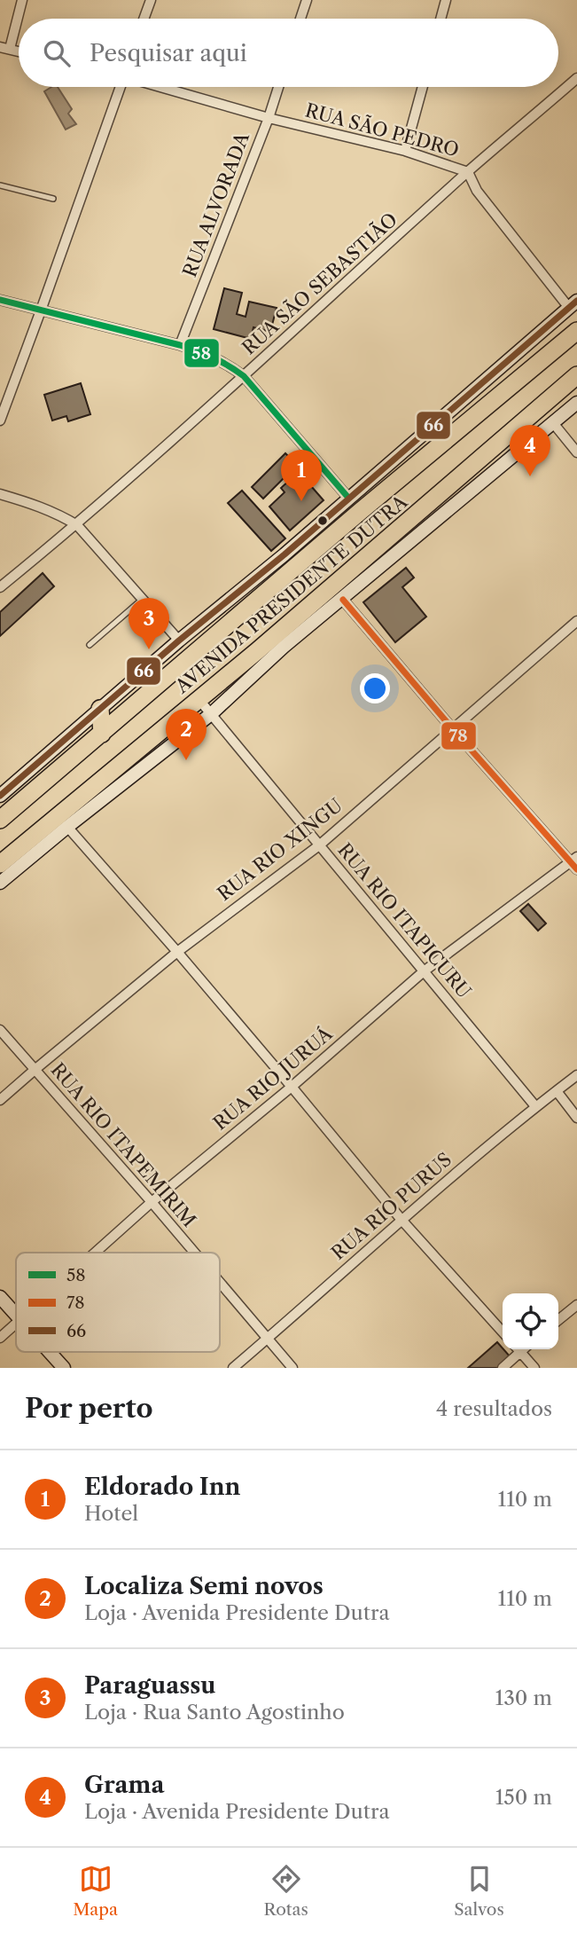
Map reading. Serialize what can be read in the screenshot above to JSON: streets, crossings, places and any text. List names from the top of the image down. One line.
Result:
{"streets":{"highway":["AVENIDA PRESIDENTE DUTRA"],"street":["RUA SÃO PEDRO","RUA ALVORADA","RUA SÃO SEBASTIÃO","RUA RIO XINGU","RUA RIO ITAPICURU","RUA RIO JURUÁ","RUA RIO ITAPEMIRIM","RUA RIO PURUS"]},"crossings":[["RUA SÃO PEDRO","RUA ALVORADA"],["RUA SÃO PEDRO","RUA SÃO SEBASTIÃO"],["AVENIDA PRESIDENTE DUTRA","RUA RIO ITAPICURU"],["RUA RIO XINGU","RUA RIO ITAPICURU"],["RUA RIO XINGU","RUA RIO ITAPEMIRIM"],["RUA RIO ITAPICURU","RUA RIO JURUÁ"],["RUA RIO ITAPICURU","RUA RIO PURUS"],["RUA RIO JURUÁ","RUA RIO ITAPEMIRIM"],["RUA RIO ITAPEMIRIM","RUA RIO PURUS"]],"lines":["transit line 58","transit line 66","transit line 78"],"legend":["58","78","66"],"page":{"search":"Pesquisar aqui","pins":["4","1","3","2"],"heading":["Por perto","4 resultados"],"list":[{"mark":"1","name":"Eldorado Inn","note":"Hotel","value":"110 m"},{"mark":"2","name":"Localiza Semi novos","note":"Loja · Avenida Presidente Dutra","value":"110 m"},{"mark":"3","name":"Paraguassu","note":"Loja · Rua Santo Agostinho","value":"130 m"},{"mark":"4","name":"Grama","note":"Loja · Avenida Presidente Dutra","value":"150 m"}],"nav":["Mapa","Rotas","Salvos"]}}
